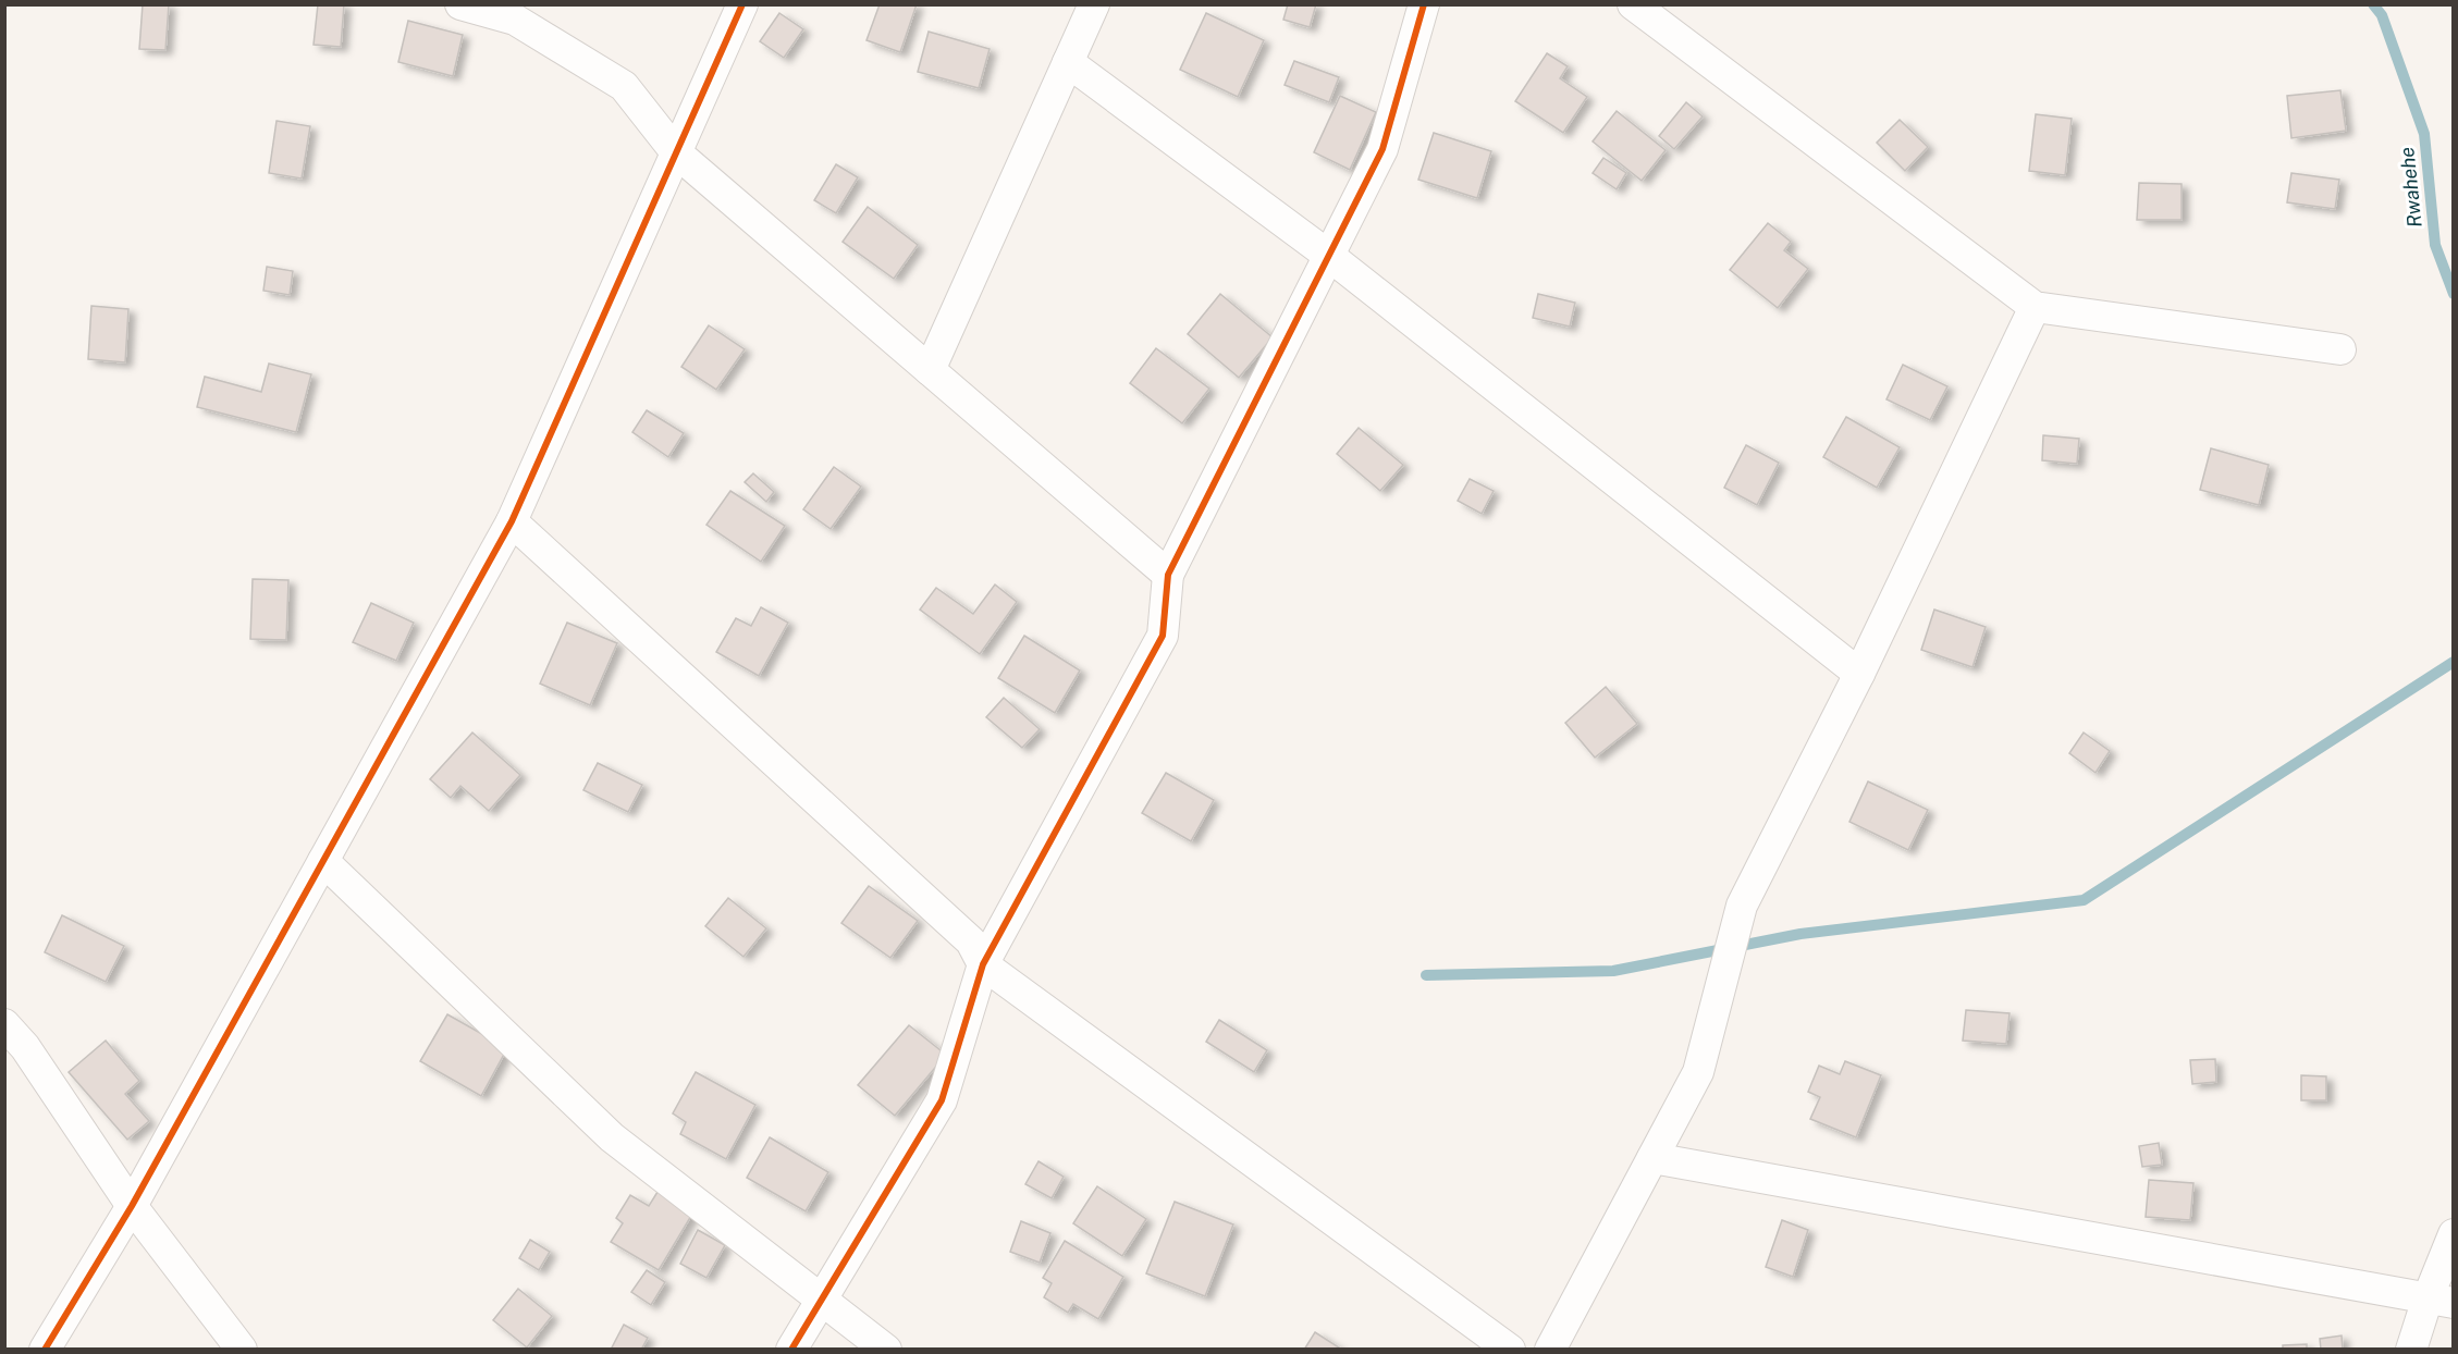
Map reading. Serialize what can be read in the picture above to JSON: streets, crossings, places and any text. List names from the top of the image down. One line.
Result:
{"water":["Rwahehe"]}
